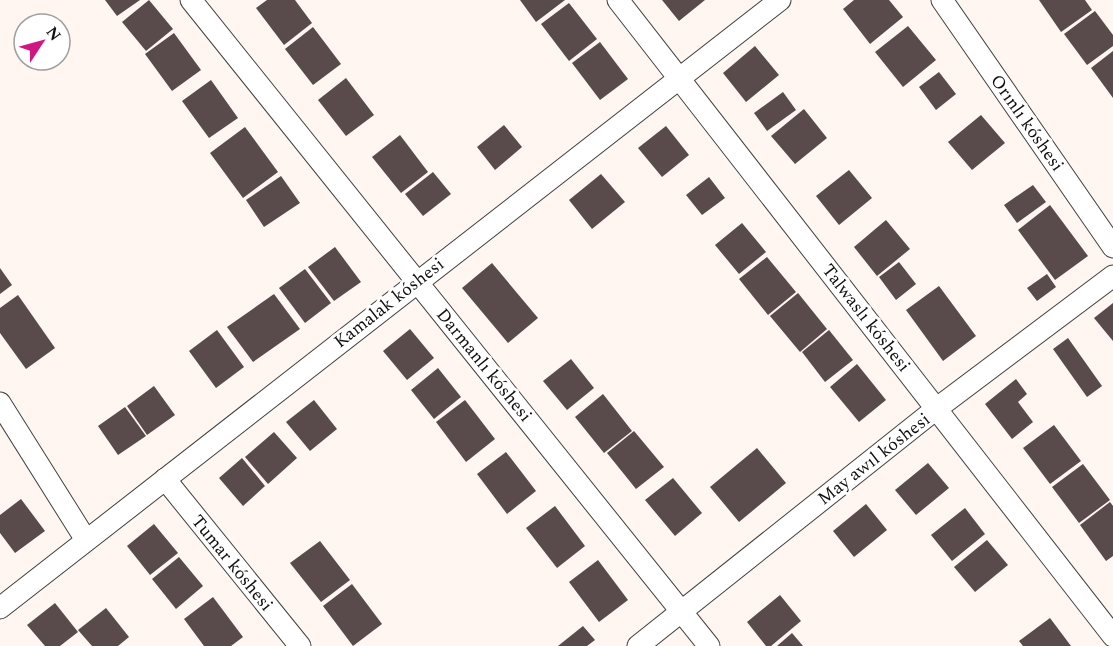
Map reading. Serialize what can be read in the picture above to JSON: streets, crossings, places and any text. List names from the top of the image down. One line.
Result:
{"streets":{"street":["Orınlı kóshesi","Kamalak kóshesi","Talwaslı kóshesi","Darmanlı kóshesi","May awıl kóshesi","Tumar kóshesi"]},"crossings":[["Kamalak kóshesi","Talwaslı kóshesi"],["Kamalak kóshesi","Darmanlı kóshesi"],["Kamalak kóshesi","Tumar kóshesi"],["Talwaslı kóshesi","May awıl kóshesi"],["Darmanlı kóshesi","May awıl kóshesi"]],"north":"top right"}
